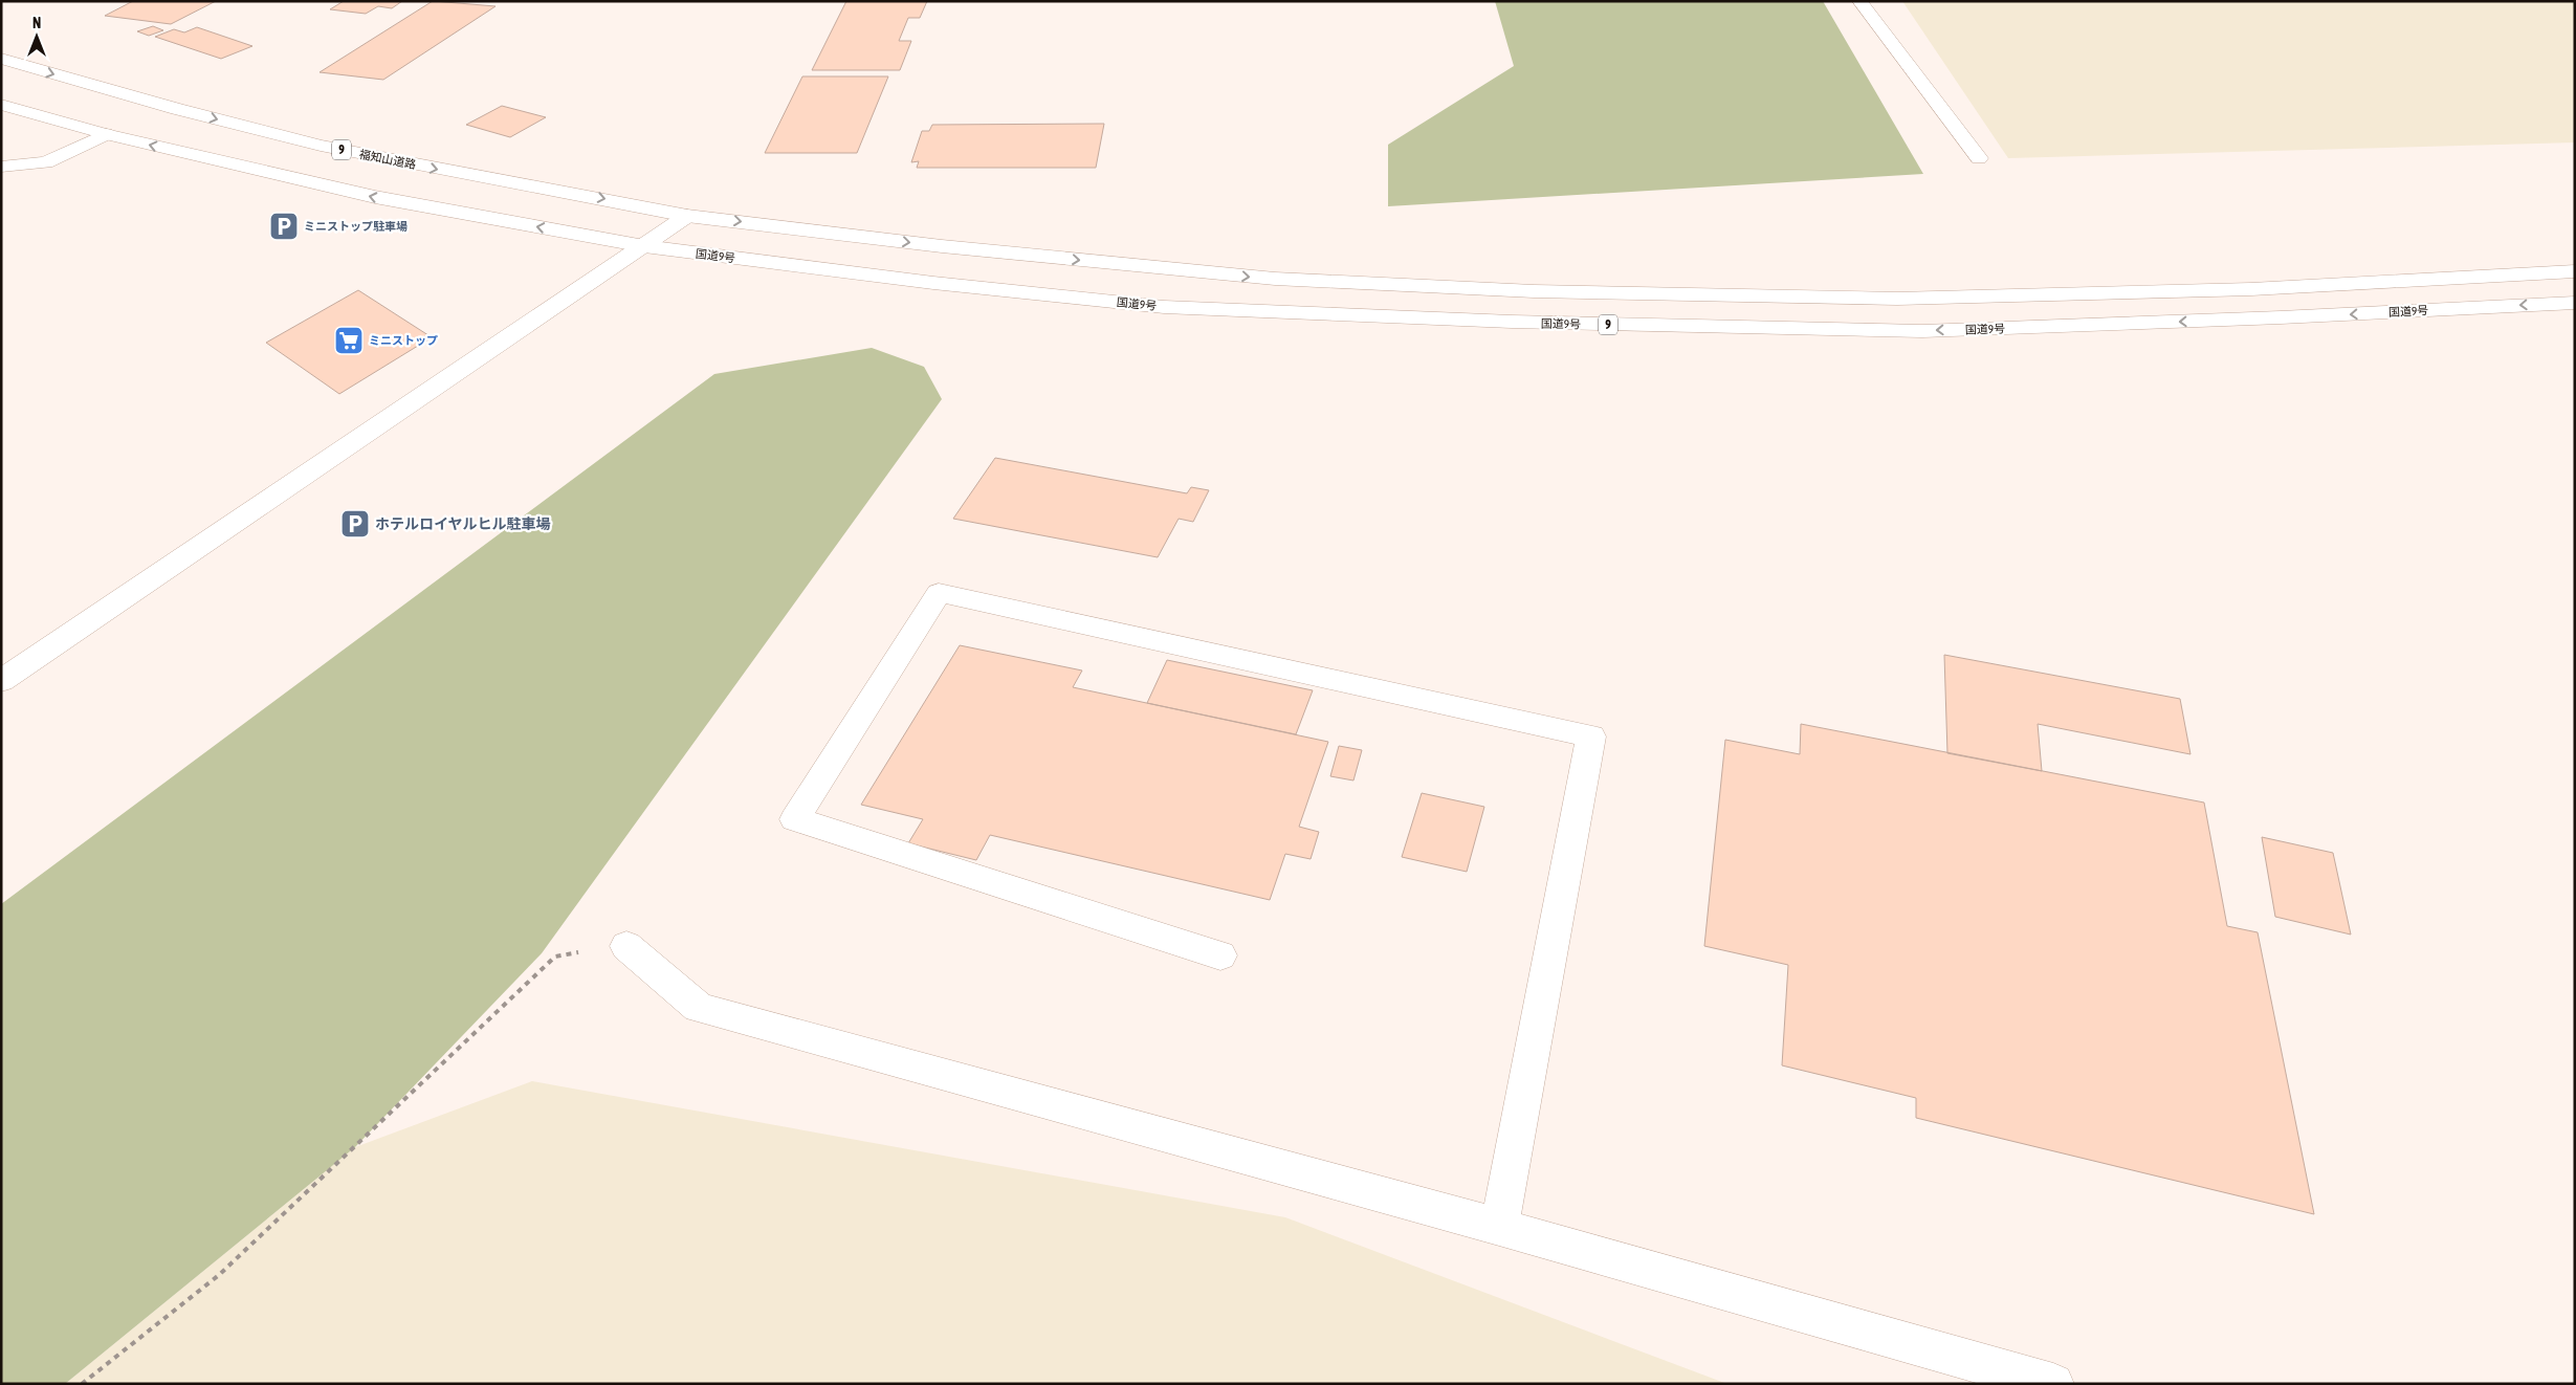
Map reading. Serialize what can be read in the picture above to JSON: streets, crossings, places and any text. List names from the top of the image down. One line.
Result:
{"streets":{"main road":["9","福知山道路","国道9号"]},"crossings":[["9","福知山道路"],["9","国道9号"]],"places":{"parking":["ミニストップ駐車場","ホテルロイヤルヒル駐車場"],"supermarket":["ミニストップ"]},"north":"top"}
